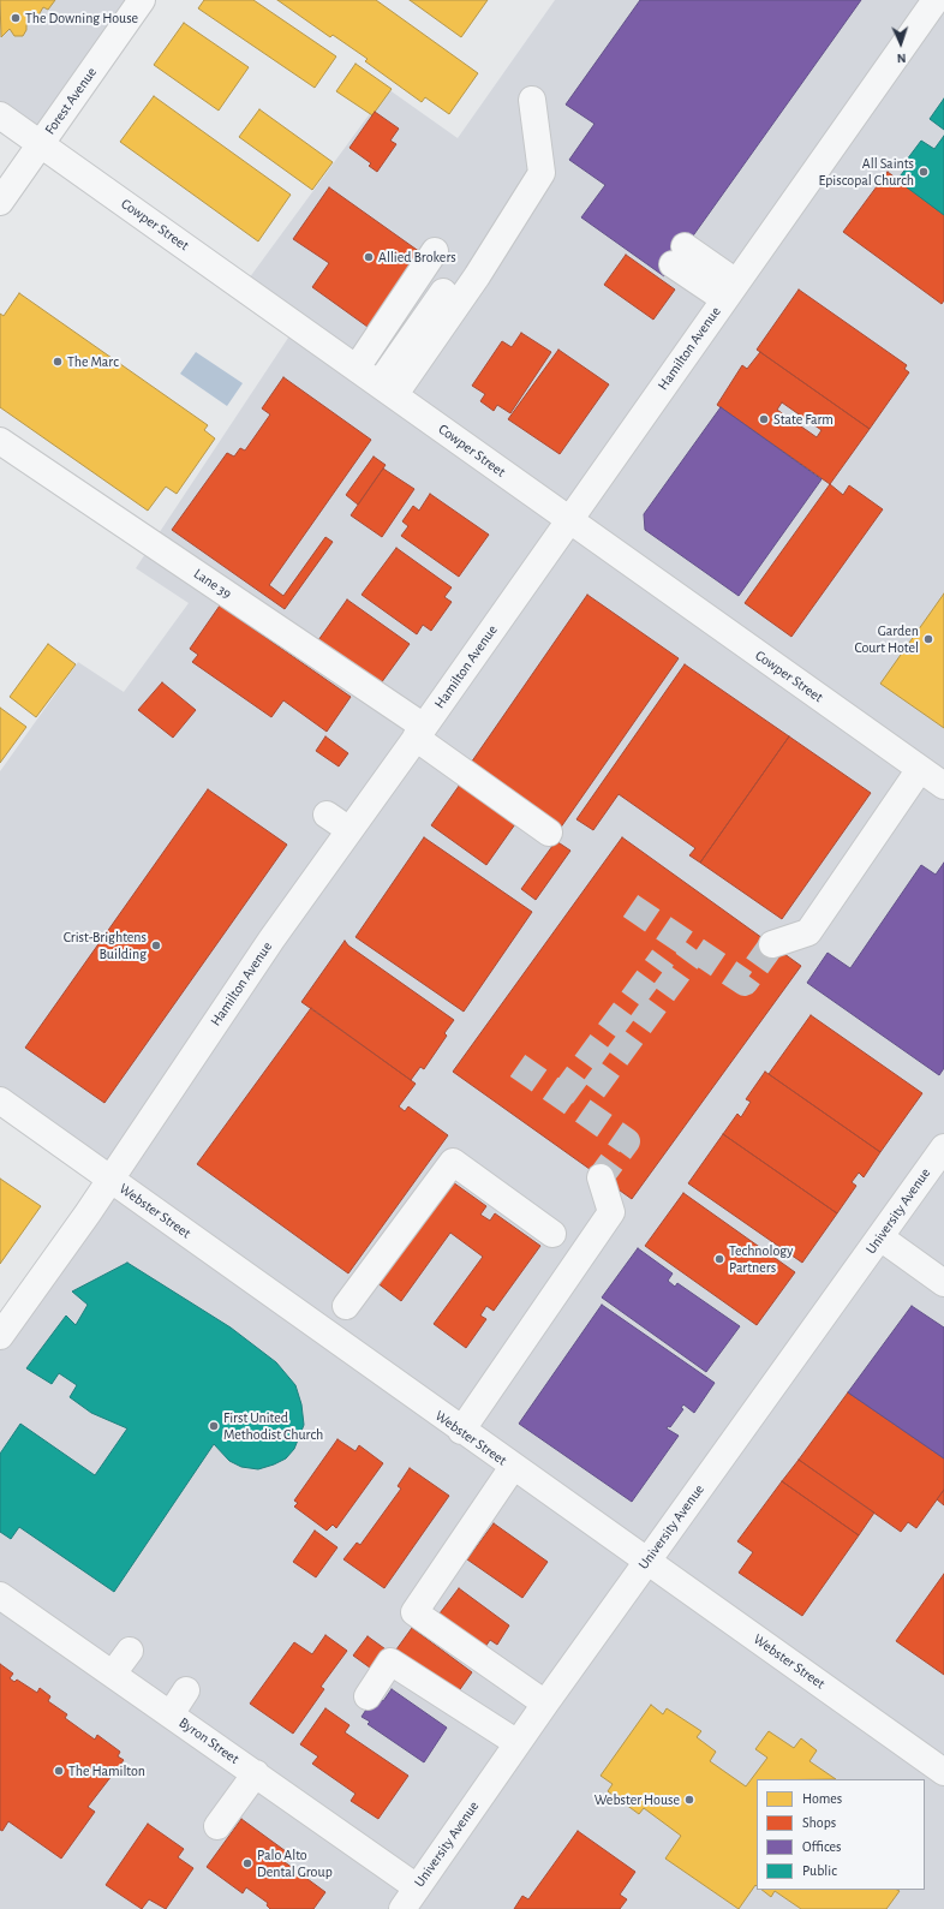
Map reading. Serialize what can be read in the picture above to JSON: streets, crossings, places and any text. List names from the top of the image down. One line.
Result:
{"streets":{"street":["Forest Avenue","Cowper Street","Hamilton Avenue","Lane 39","Webster Street","University Avenue","Byron Street"]},"crossings":[["Forest Avenue","Cowper Street"],["Cowper Street","Hamilton Avenue"],["Hamilton Avenue","Lane 39"],["Hamilton Avenue","Webster Street"],["Webster Street","University Avenue"],["University Avenue","Byron Street"]],"places":["The Downing House","All Saints Episcopal Church","Allied Brokers","The Marc","State Farm","Garden Court Hotel","Crist-Brightens Building","Technology Partners","First United Methodist Church","The Hamilton","Webster House","Palo Alto Dental Group"],"legend":["Homes","Shops","Offices","Public"],"north":"bottom"}
